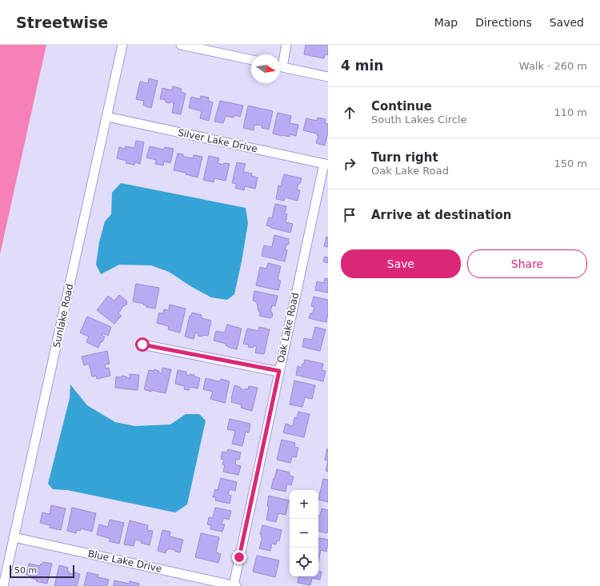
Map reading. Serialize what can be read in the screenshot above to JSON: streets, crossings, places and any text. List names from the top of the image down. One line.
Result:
{"streets":{"street":["Silver Lake Drive","Sunlake Road","Oak Lake Road","Blue Lake Drive"]},"crossings":[["Silver Lake Drive","Sunlake Road"],["Silver Lake Drive","Oak Lake Road"],["Sunlake Road","Blue Lake Drive"],["Oak Lake Road","Blue Lake Drive"]],"scale_bar":"50 m","north":"right","page":{"header":"Streetwise","nav":["Map","Directions","Saved"],"heading":["4 min","Walk · 260 m"],"list":[["Continue","South Lakes Circle","110 m"],["Turn right","Oak Lake Road","150 m"],"Arrive at destination"],"buttons":["Save","Share"],"map_buttons":["+","−"],"scale":"50 m"}}
